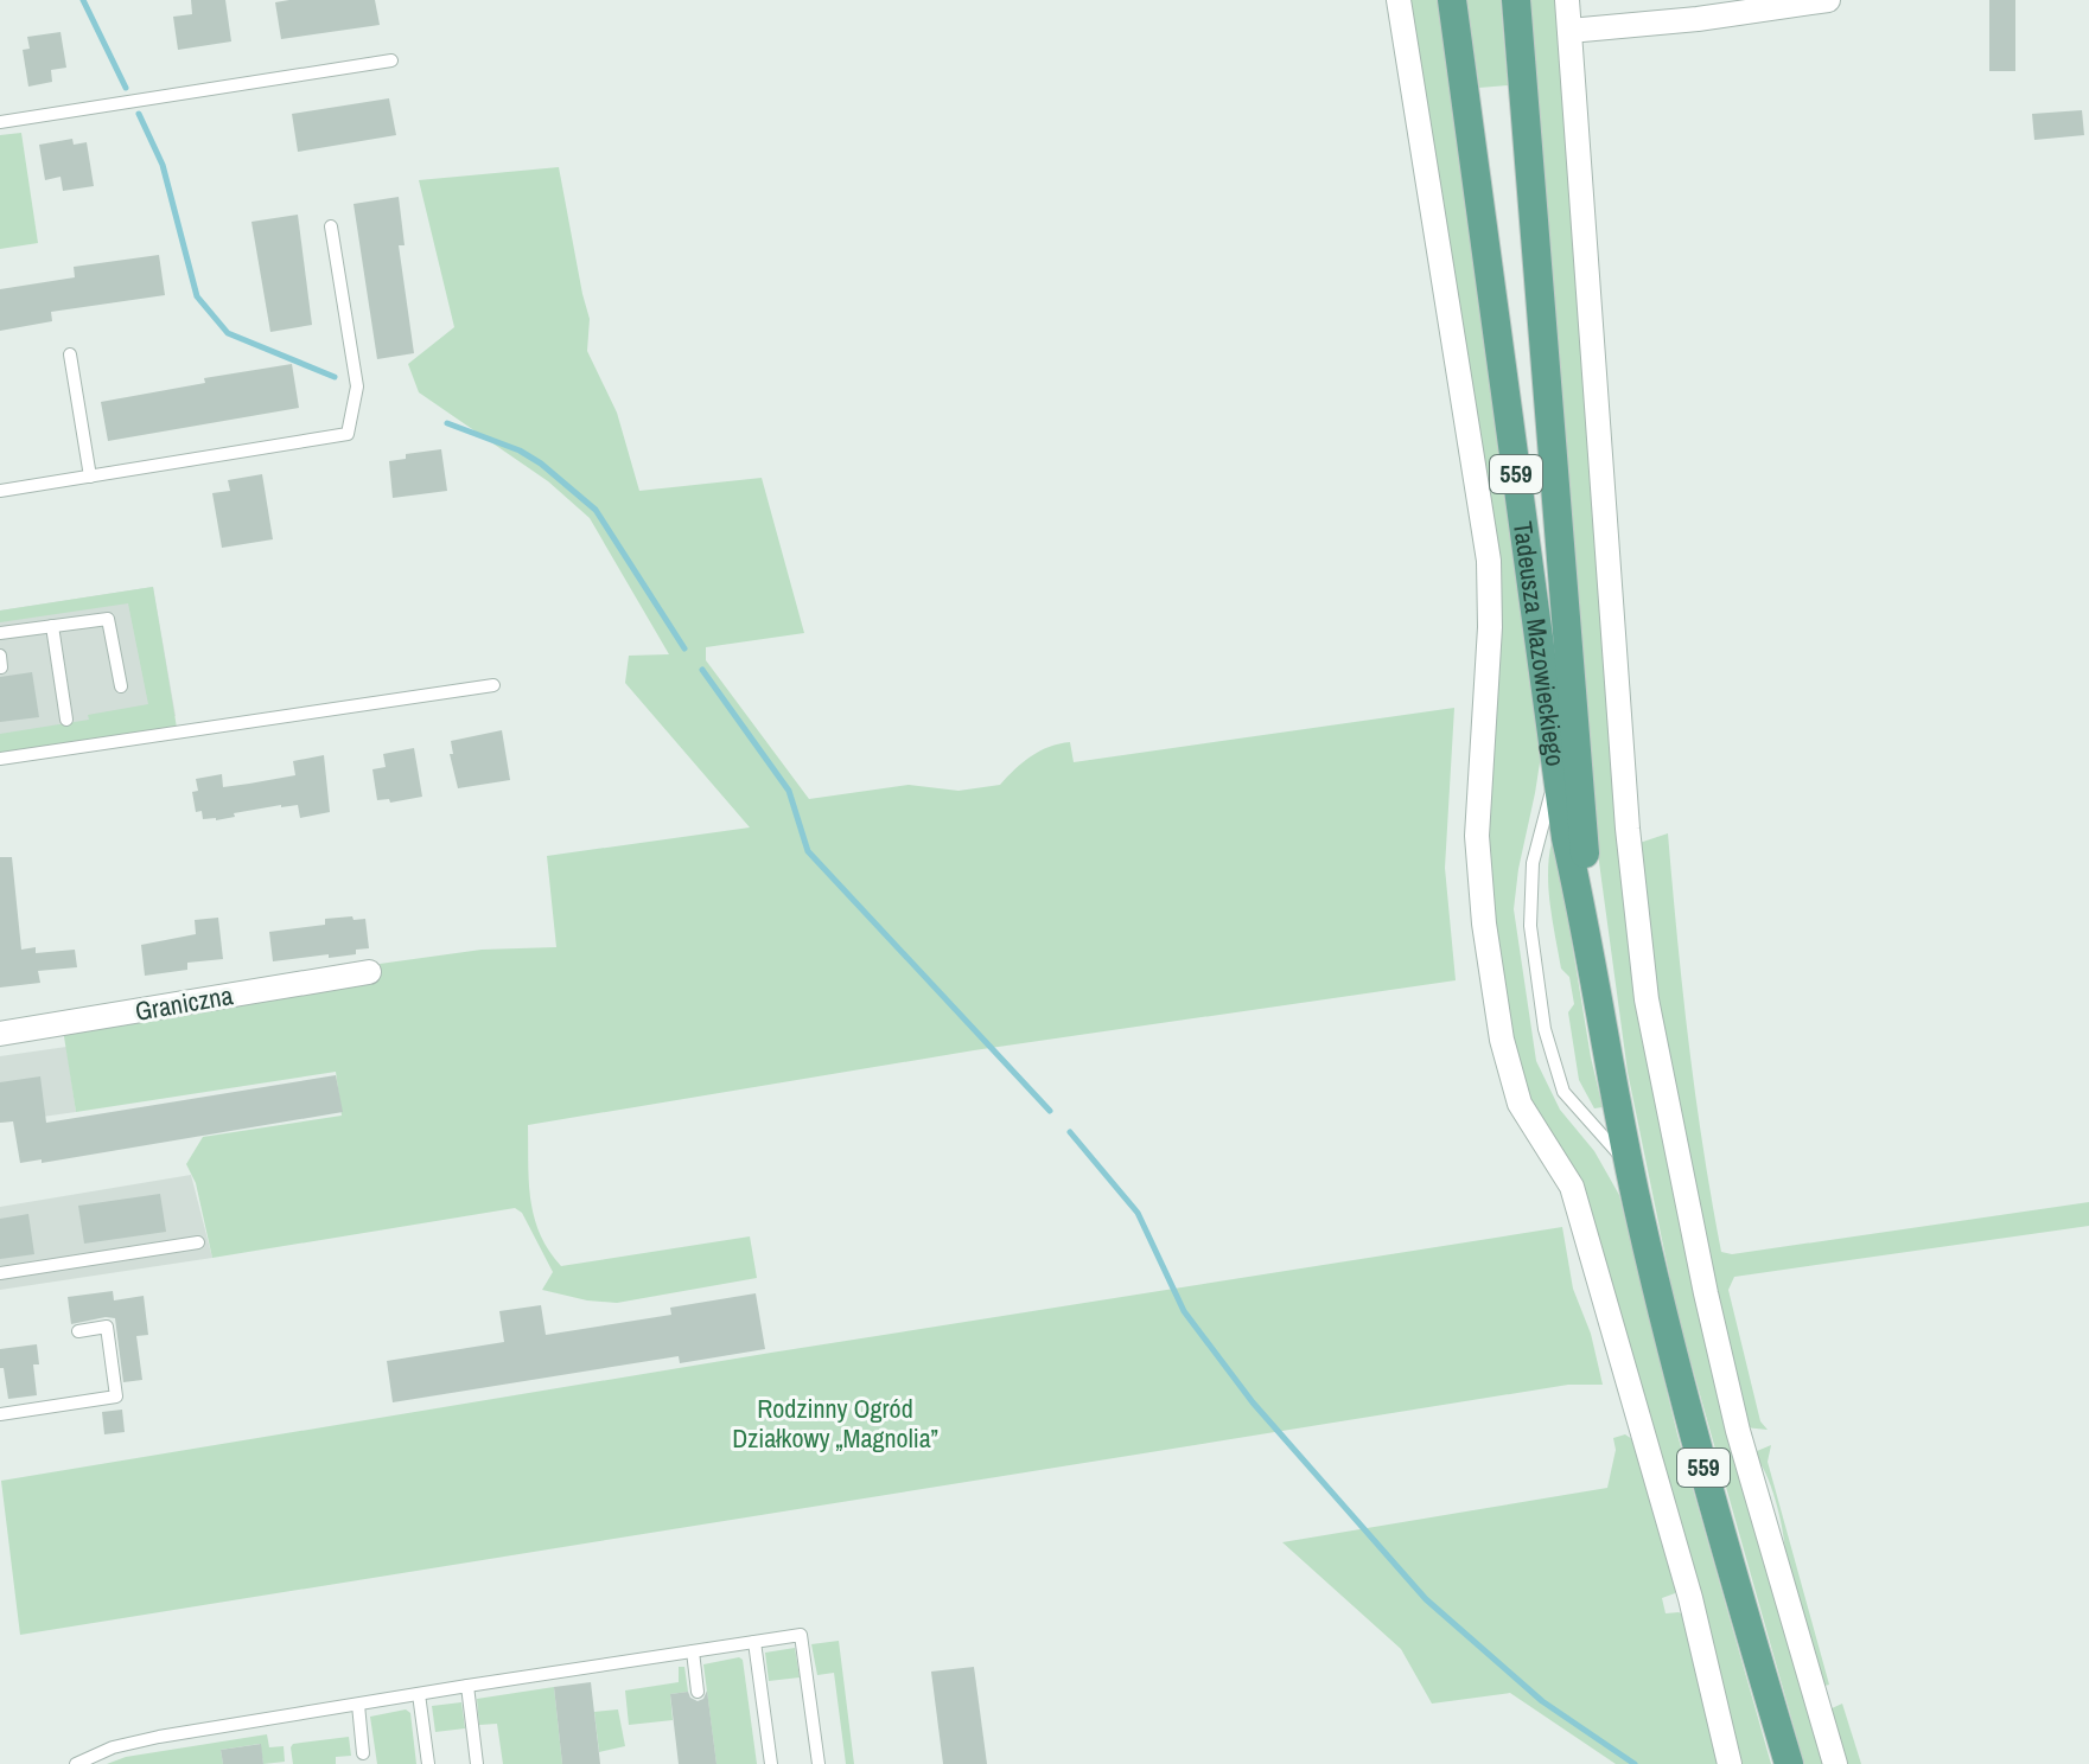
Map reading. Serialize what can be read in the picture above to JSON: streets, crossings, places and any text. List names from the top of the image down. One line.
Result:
{"streets":{"main road":["559","Tadeusza Mazowieckiego"],"street":["Graniczna"]},"parks":["Rodzinny Ogród Działkowy „Magnolia”"]}
